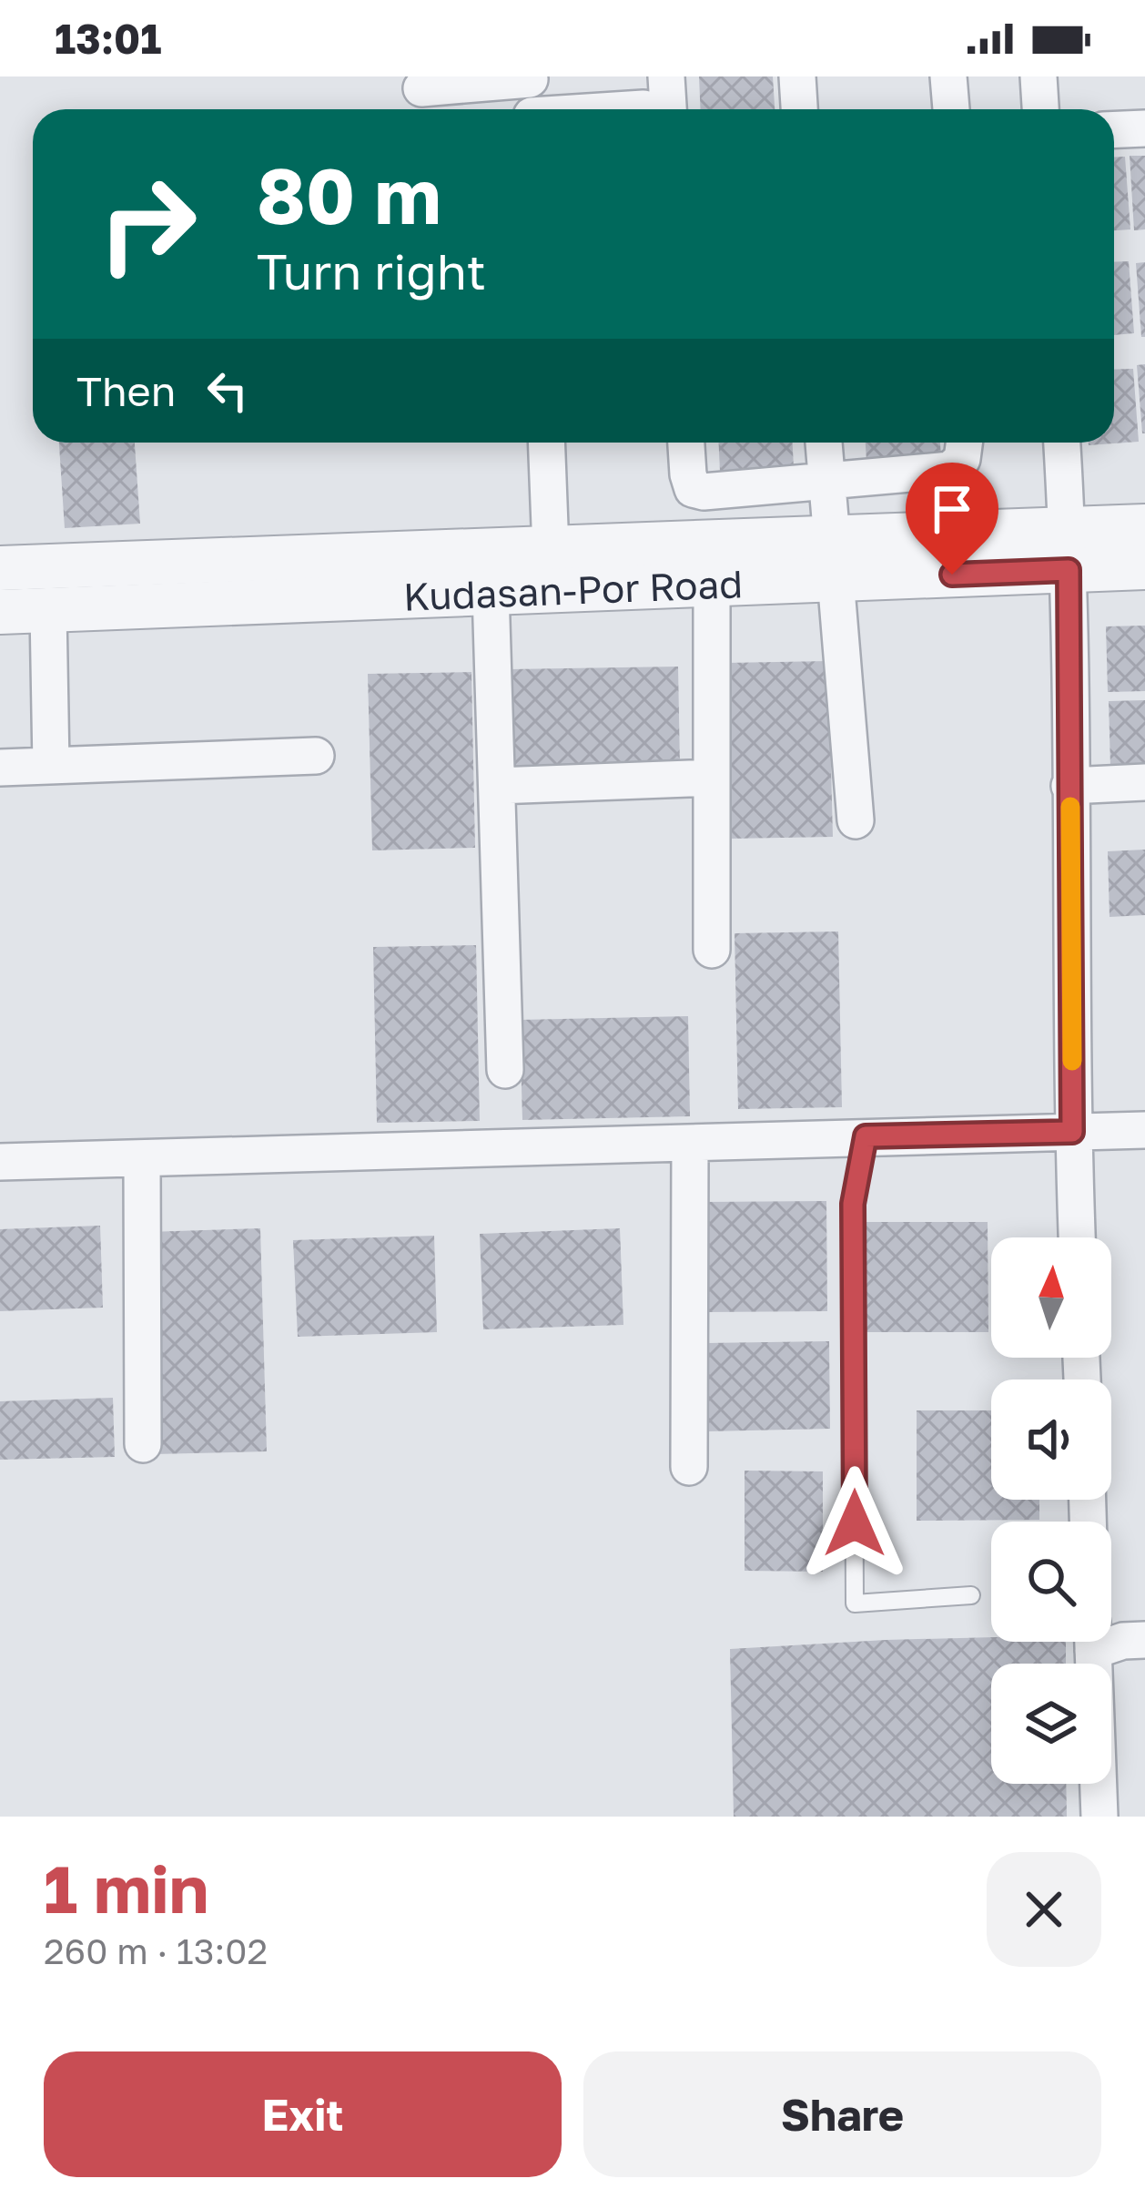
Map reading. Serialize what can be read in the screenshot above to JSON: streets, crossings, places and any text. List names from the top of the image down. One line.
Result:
{"streets":{"street":["Kudasan-Por Road"]},"north":"top","page":{"status":"13:01","turn":["80 m","Turn right"],"then":"Then","heading":["1 min","260 m · 13:02"],"buttons":["Exit","Share"]}}
